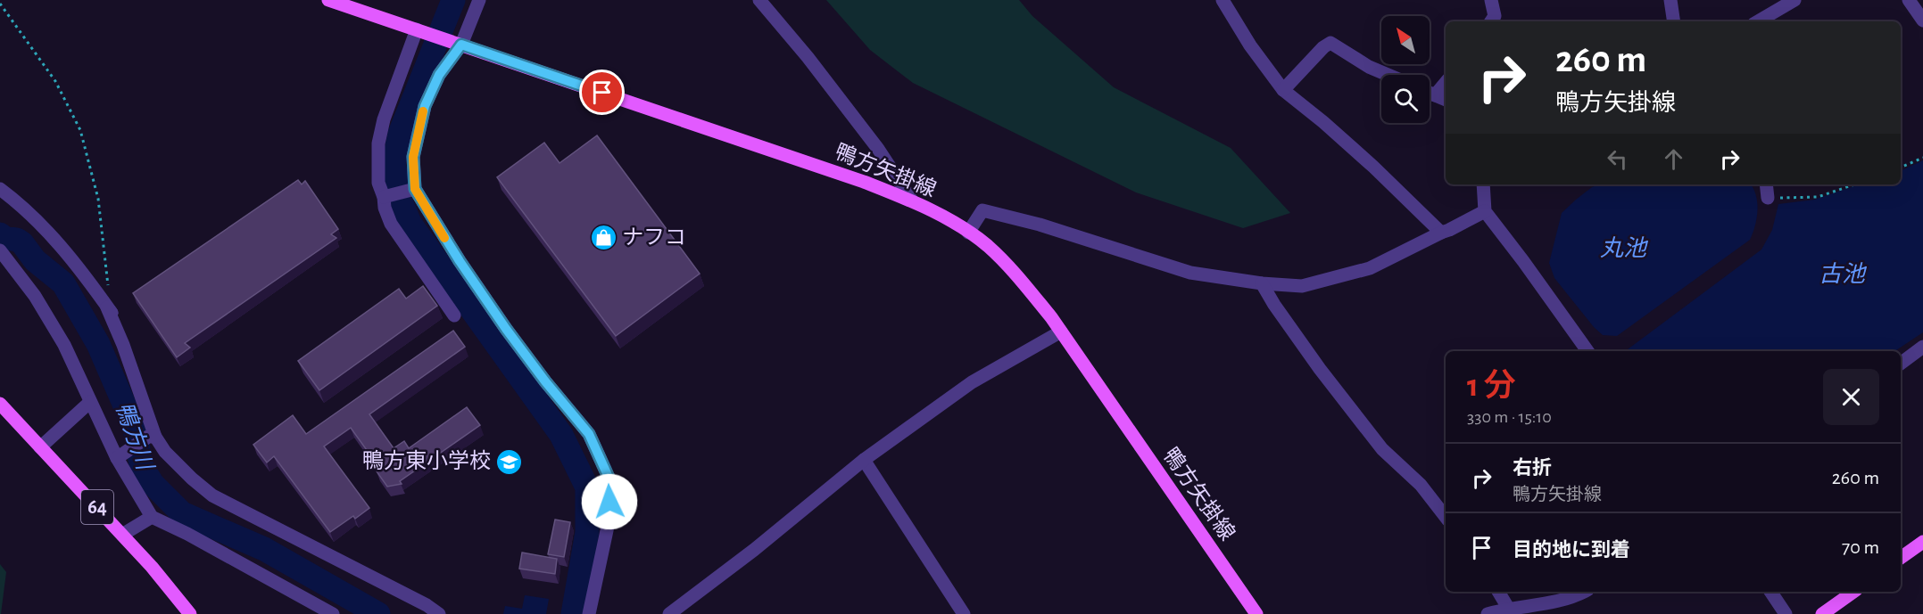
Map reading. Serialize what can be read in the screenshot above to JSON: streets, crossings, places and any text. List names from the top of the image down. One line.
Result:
{"streets":{"main road":["鴨方矢掛線","64"]},"water":["丸池","古池","鴨方川"],"places":{"shop":["ナフコ"],"school or university":["鴨方東小学校"]},"north":"top left","page":{"turn":["260 m","鴨方矢掛線"],"heading":["1 分","330 m · 15:10"],"list":[{"name":"右折","note":"鴨方矢掛線","value":"260 m"},{"name":"目的地に到着","value":"70 m"}]}}
